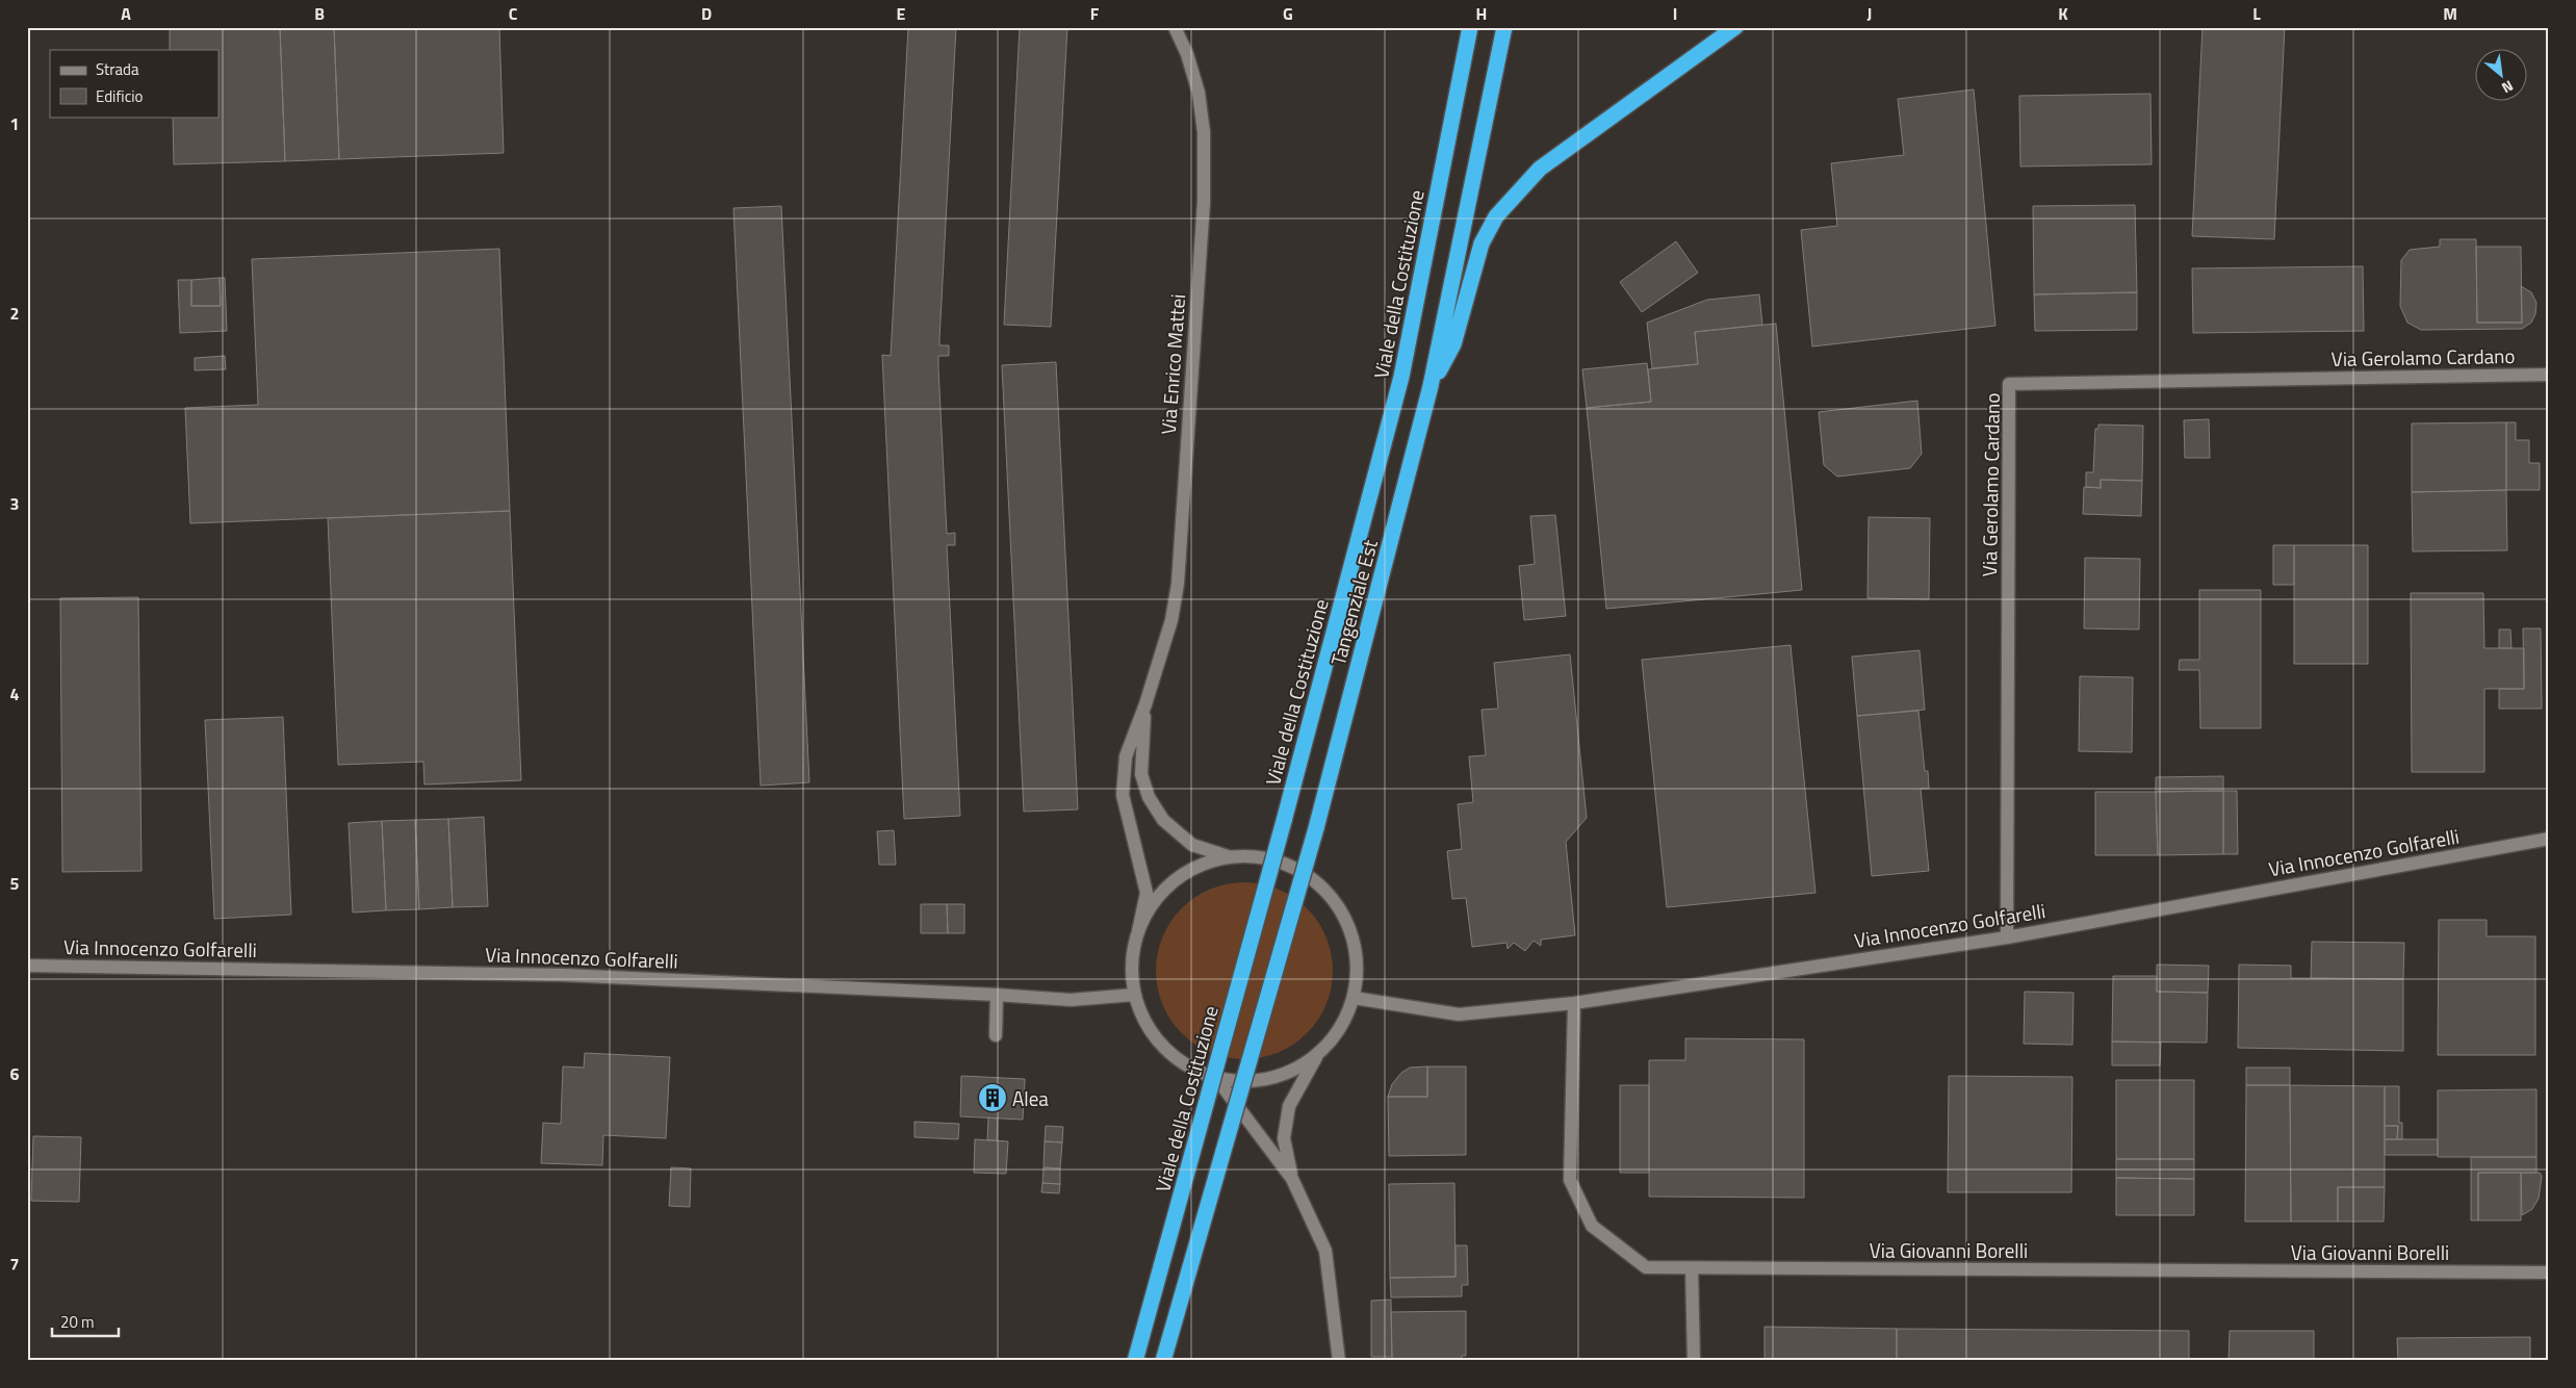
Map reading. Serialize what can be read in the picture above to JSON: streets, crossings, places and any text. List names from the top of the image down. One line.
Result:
{"streets":{"highway":["Viale della Costituzione","Tangenziale Est"],"street":["Via Gerolamo Cardano","Via Enrico Mattei","Via Innocenzo Golfarelli","Via Giovanni Borelli"]},"crossings":[["Via Gerolamo Cardano","Via Innocenzo Golfarelli"],["Via Enrico Mattei","Via Innocenzo Golfarelli"],["Via Innocenzo Golfarelli","Via Giovanni Borelli"]],"places":{"building":["Alea"]},"legend":["Strada","Edificio"],"scale_bar":"20 m","north":"bottom right","grid":{"columns":["A","B","C","D","E","F","G","H","I","J","K","L","M"],"rows":["1","2","3","4","5","6","7"]}}
